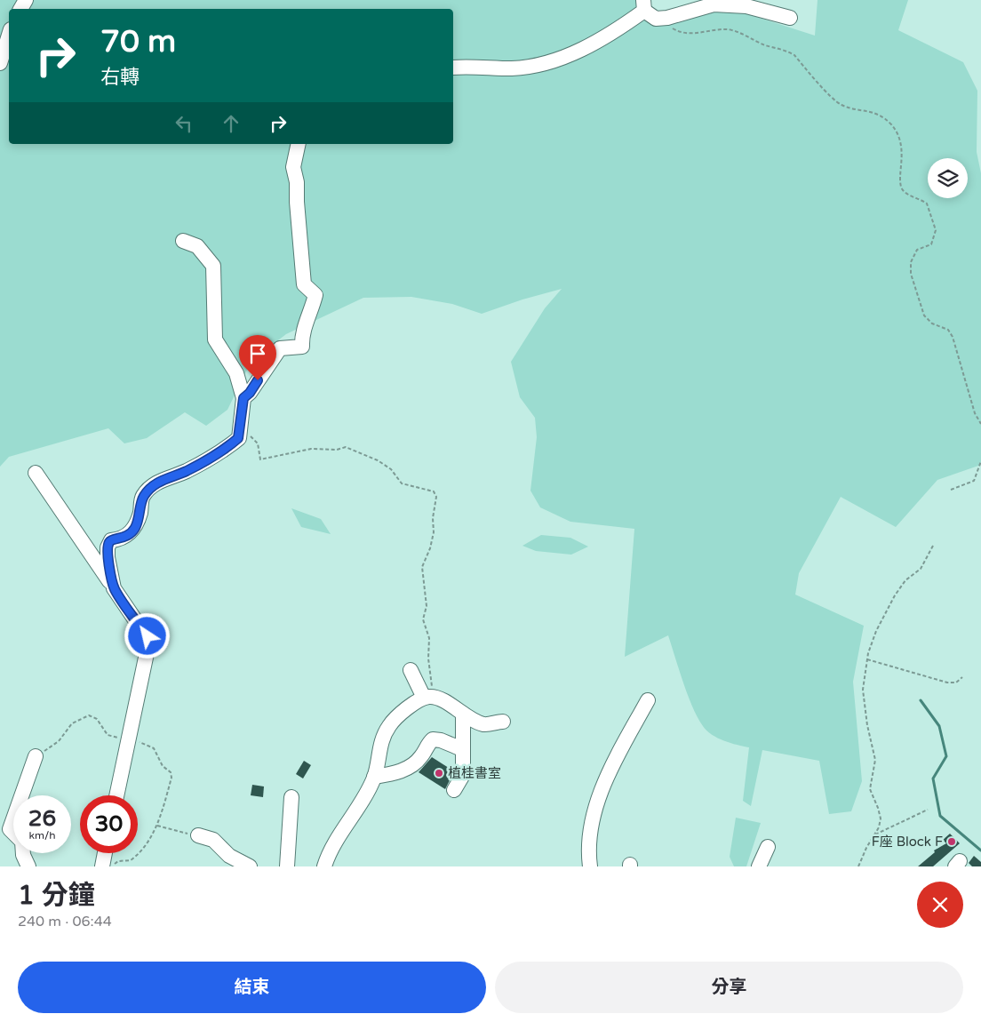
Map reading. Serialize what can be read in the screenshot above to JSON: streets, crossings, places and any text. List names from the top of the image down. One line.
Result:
{"places":["植桂書室","F座 Block F"],"page":{"turn":["70 m","右轉"],"speed":"26 km/h","limit":"30","heading":["1 分鐘","240 m · 06:44"],"buttons":["結束","分享"]}}
